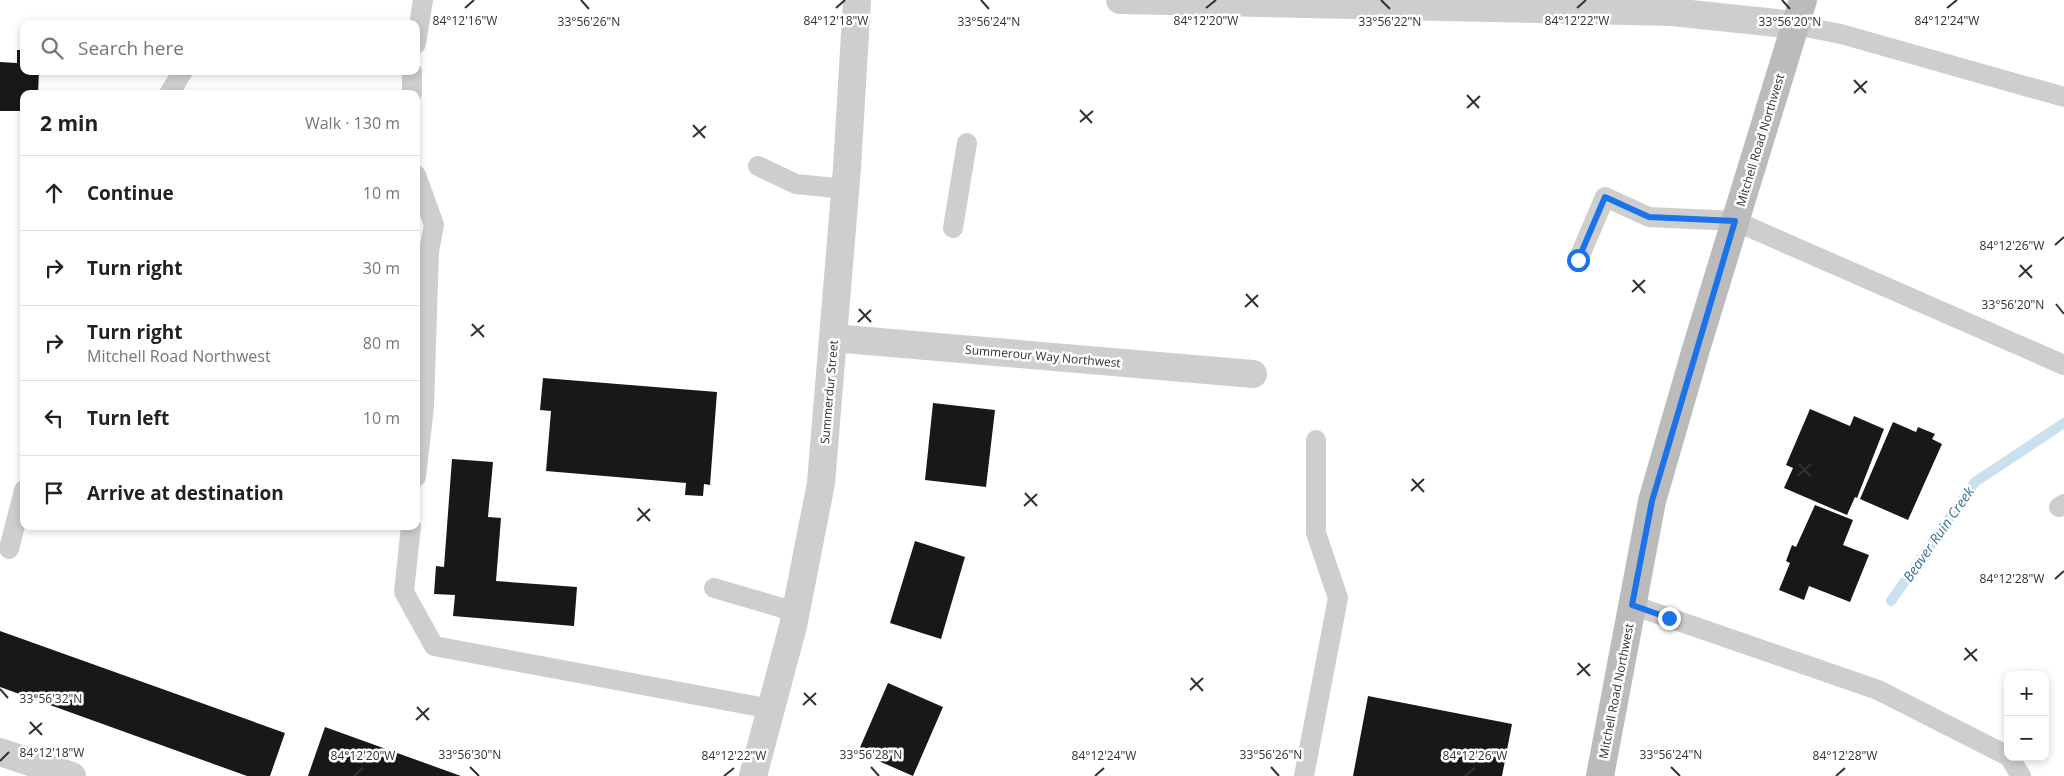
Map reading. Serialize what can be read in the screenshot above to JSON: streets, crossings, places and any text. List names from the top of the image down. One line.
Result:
{"streets":{"street":["Mitchell Road Northwest","Summerour Way Northwest","Summerdur Street"]},"crossings":[["Summerour Way Northwest","Summerdur Street"]],"water":["Beaver Ruin Creek"],"page":{"search":"Search here","heading":["2 min","Walk · 130 m"],"list":[["Continue","10 m"],["Turn right","30 m"],["Turn right","Mitchell Road Northwest","80 m"],["Turn left","10 m"],"Arrive at destination"],"map_buttons":["+","−"]},"coordinates":["84°12'16\"W","84°12'18\"W","84°12'20\"W","84°12'22\"W","84°12'24\"W","33°56'26\"N","33°56'24\"N","33°56'22\"N","33°56'20\"N","84°12'26\"W","84°12'28\"W","33°56'32\"N","33°56'30\"N","33°56'28\"N"]}
